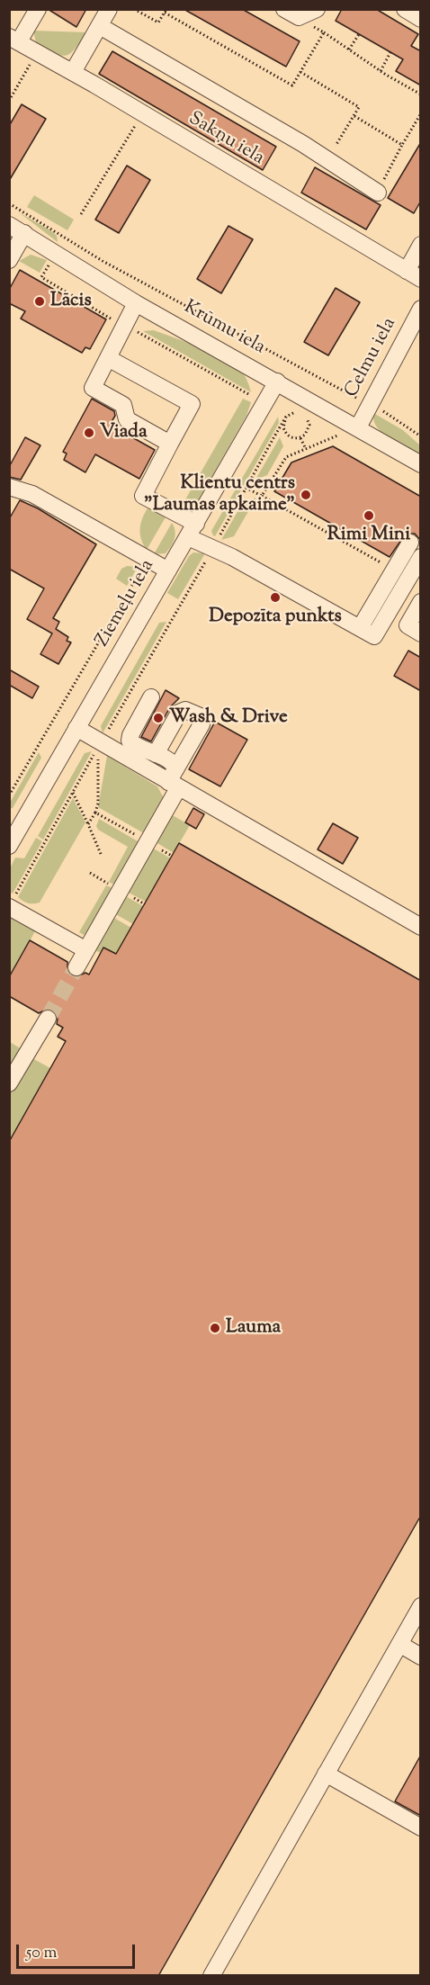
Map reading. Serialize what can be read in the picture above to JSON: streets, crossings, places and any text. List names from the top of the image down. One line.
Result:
{"streets":{"street":["Sakņu iela","Krūmu iela","Celmu iela","Ziemeļu iela"]},"crossings":[["Krūmu iela","Celmu iela"],["Krūmu iela","Ziemeļu iela"]],"places":["Lācis","Viada","Klientu centrs \"Laumas apkaime\"","Rimi Mini","Depozīta punkts","Wash & Drive","Lauma"],"scale_bar":"50 m"}
